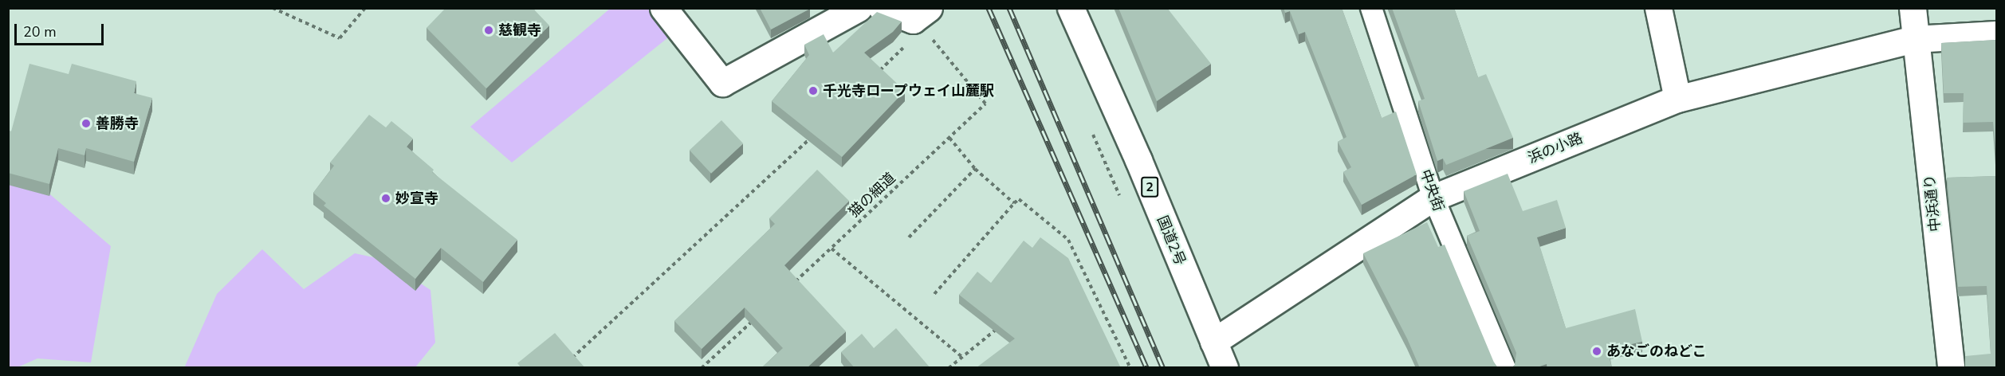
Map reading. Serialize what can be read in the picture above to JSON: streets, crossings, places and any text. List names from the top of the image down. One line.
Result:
{"streets":{"main road":["浜の小路","2","中浜通り","国道2号"],"street":["中央街"],"path":["猫の細道"]},"crossings":[["浜の小路","中央街"],["浜の小路","中浜通り"],["浜の小路","国道2号"]],"places":["慈観寺","千光寺ロープウェイ山麓駅","善勝寺","妙宣寺","あなごのねどこ"],"scale_bar":"20 m"}
